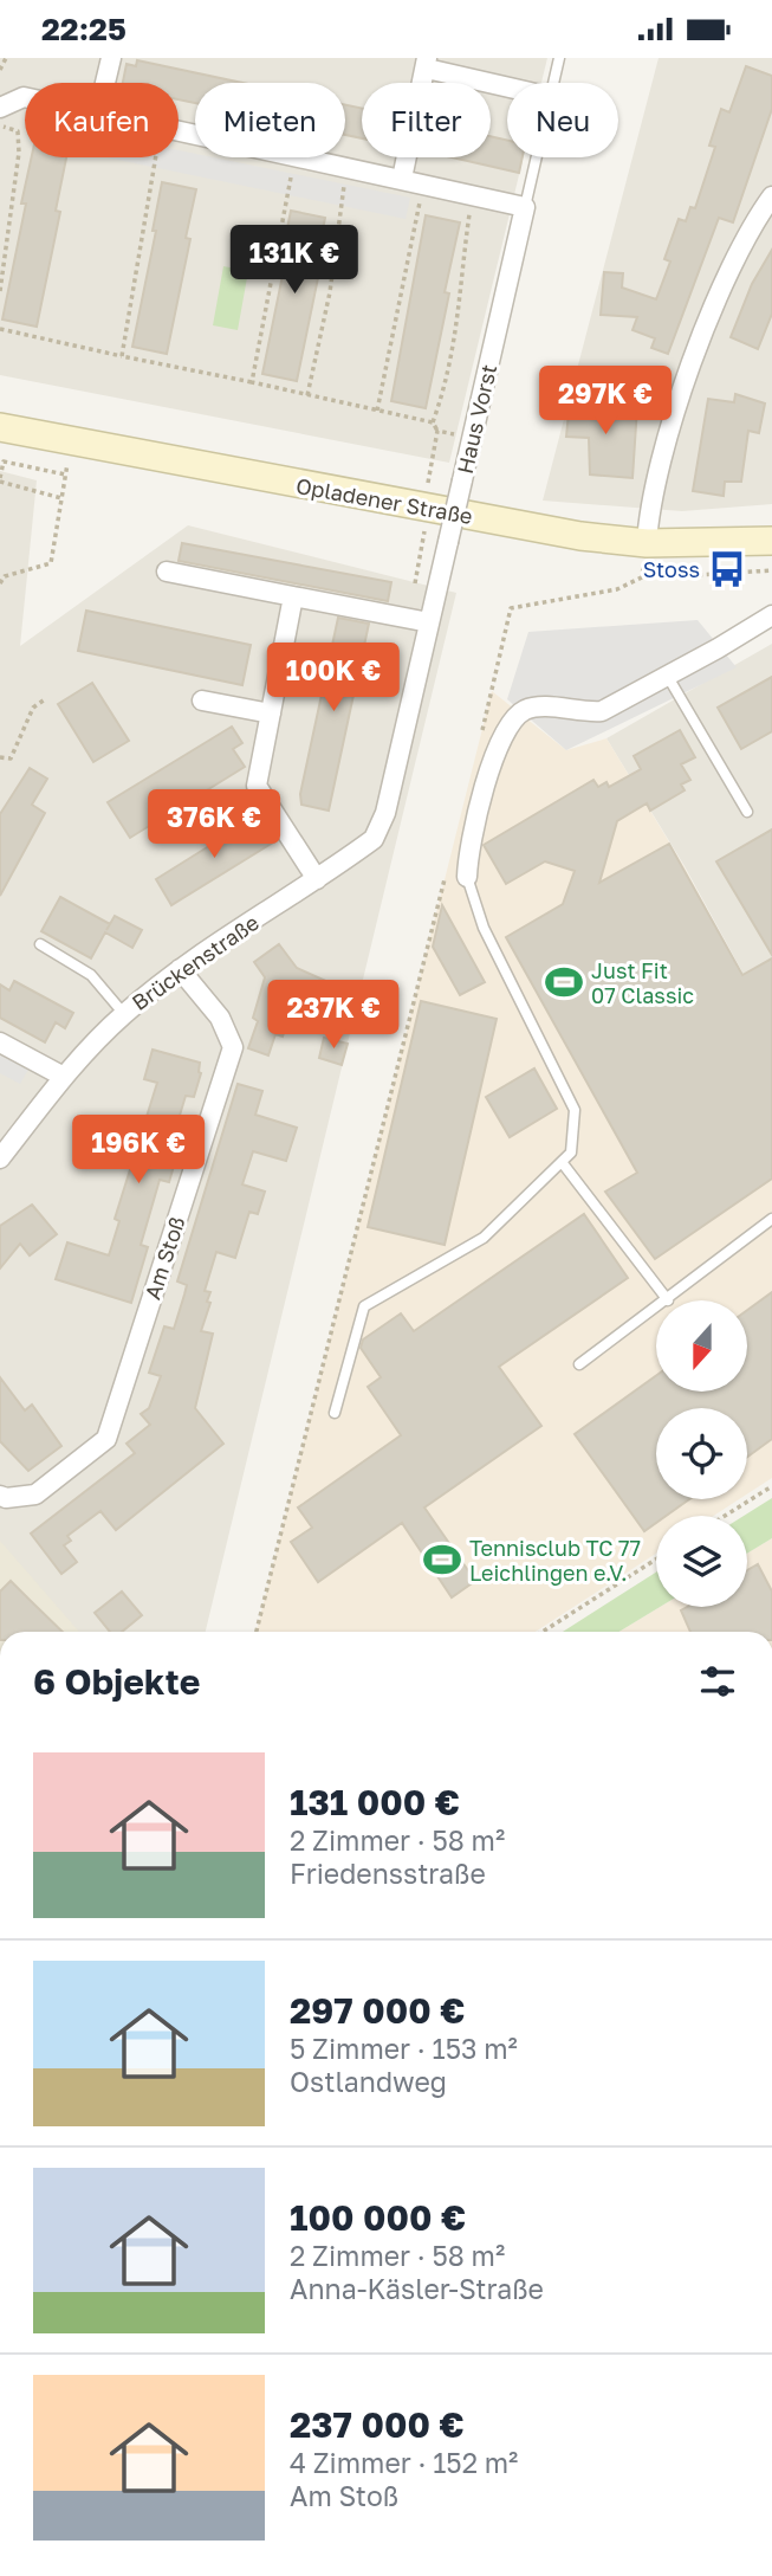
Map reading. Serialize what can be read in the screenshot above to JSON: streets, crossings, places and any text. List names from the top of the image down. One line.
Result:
{"streets":{"main road":["Opladener Straße"],"street":["Haus Vorst","Brückenstraße","Am Stoß"]},"crossings":[["Haus Vorst","Brückenstraße"],["Brückenstraße","Am Stoß"]],"places":{"bus stop":["Stoss"],"sports":["Just Fit 07 Classic","Tennisclub TC 77 Leichlingen e.V."]},"north":"bottom","page":{"status":"22:25","chip":["Kaufen","Mieten","Filter","Neu"],"price":["131K €","297K €","100K €","376K €","237K €","196K €"],"heading":"6 Objekte","list":[{"name":"131 000 €","note":"2 Zimmer · 58 m² · Friedensstraße"},{"name":"297 000 €","note":"5 Zimmer · 153 m² · Ostlandweg"},{"name":"100 000 €","note":"2 Zimmer · 58 m² · Anna-Käsler-Straße"},{"name":"237 000 €","note":"4 Zimmer · 152 m² · Am Stoß"}]}}
